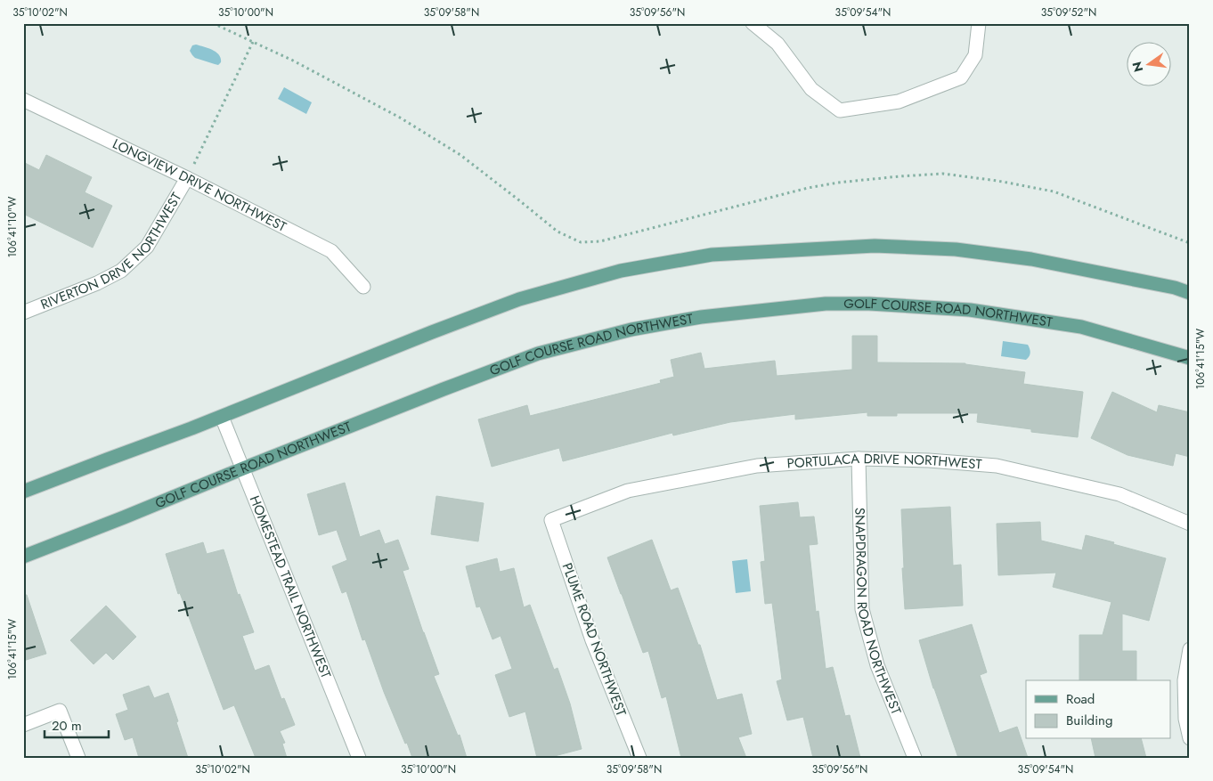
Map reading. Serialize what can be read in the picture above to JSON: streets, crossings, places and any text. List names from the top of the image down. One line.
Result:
{"streets":{"main road":["GOLF COURSE ROAD NORTHWEST"],"street":["LONGVIEW DRIVE NORTHWEST","RIVERTON DRIVE NORTHWEST","PORTULACA DRIVE NORTHWEST","HOMESTEAD TRAIL NORTHWEST","SNAPDRAGON ROAD NORTHWEST","PLUME ROAD NORTHWEST"]},"crossings":[["LONGVIEW DRIVE NORTHWEST","RIVERTON DRIVE NORTHWEST"],["GOLF COURSE ROAD NORTHWEST","HOMESTEAD TRAIL NORTHWEST"],["PORTULACA DRIVE NORTHWEST","SNAPDRAGON ROAD NORTHWEST"],["PORTULACA DRIVE NORTHWEST","PLUME ROAD NORTHWEST"]],"legend":["Road","Building"],"scale_bar":"20 m","north":"left","coordinates":["35°10'02\"N","35°10'00\"N","35°09'58\"N","35°09'56\"N","35°09'54\"N","35°09'52\"N","106°41'10\"W","106°41'15\"W"]}
